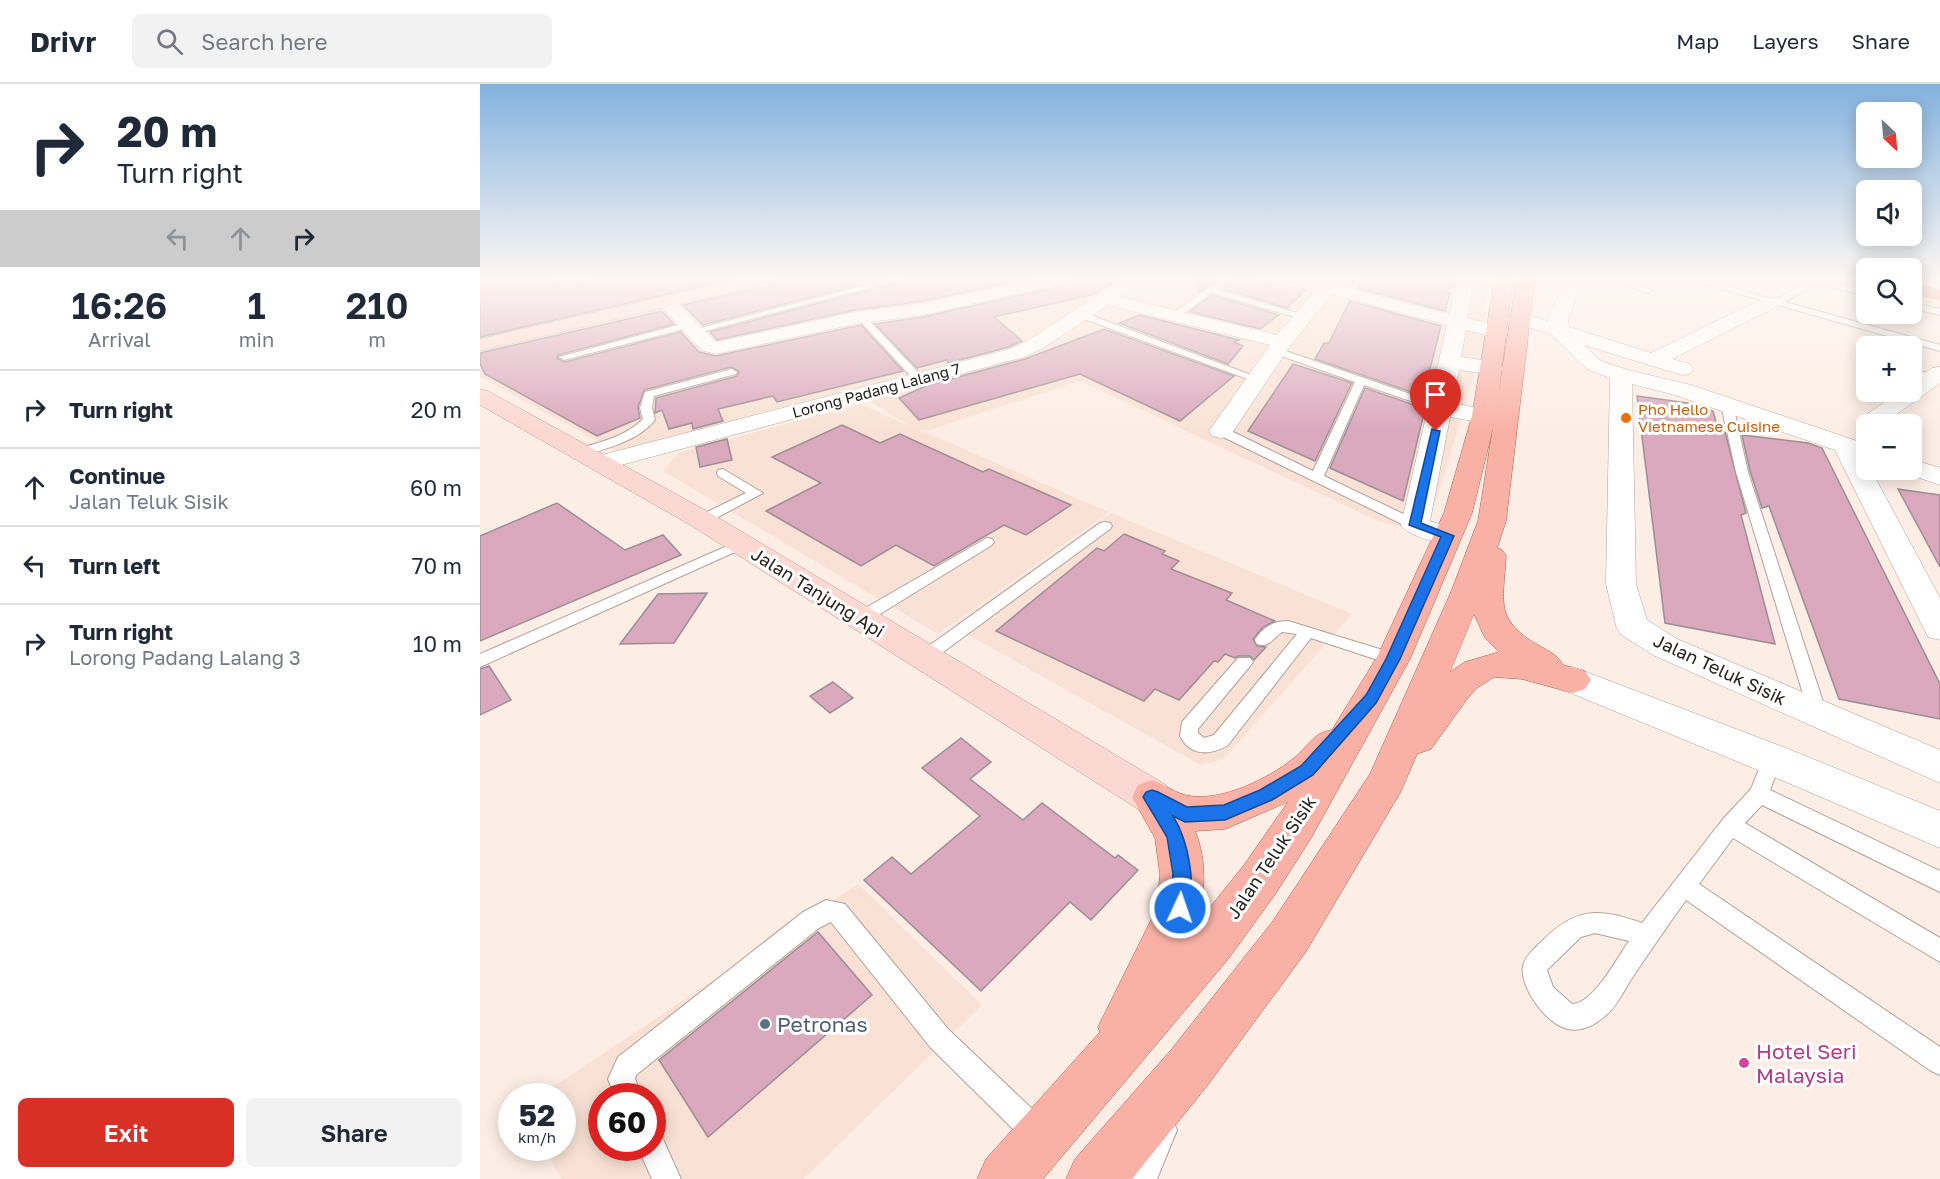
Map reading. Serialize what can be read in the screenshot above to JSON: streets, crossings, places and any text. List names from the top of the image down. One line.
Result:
{"streets":{"main road":["Jalan Teluk Sisik"],"street":["Lorong Padang Lalang 7","Jalan Tanjung Api"]},"crossings":[["Lorong Padang Lalang 7","Jalan Tanjung Api"]],"places":["Pho Hello Vietnamese Cuisine","Petronas","Hotel Seri Malaysia"],"north":"bottom right","page":{"header":"Drivr","search":"Search here","nav":["Map","Layers","Share"],"turn":["20 m","Turn right"],"map_buttons":["+","−"],"eta":["16:26","Arrival","1","min","210","m"],"list":[{"name":"Turn right","value":"20 m"},{"name":"Continue","note":"Jalan Teluk Sisik","value":"60 m"},{"name":"Turn left","value":"70 m"},{"name":"Turn right","note":"Lorong Padang Lalang 3","value":"10 m"}],"speed":"52 km/h","limit":"60","buttons":["Exit","Share"]}}
